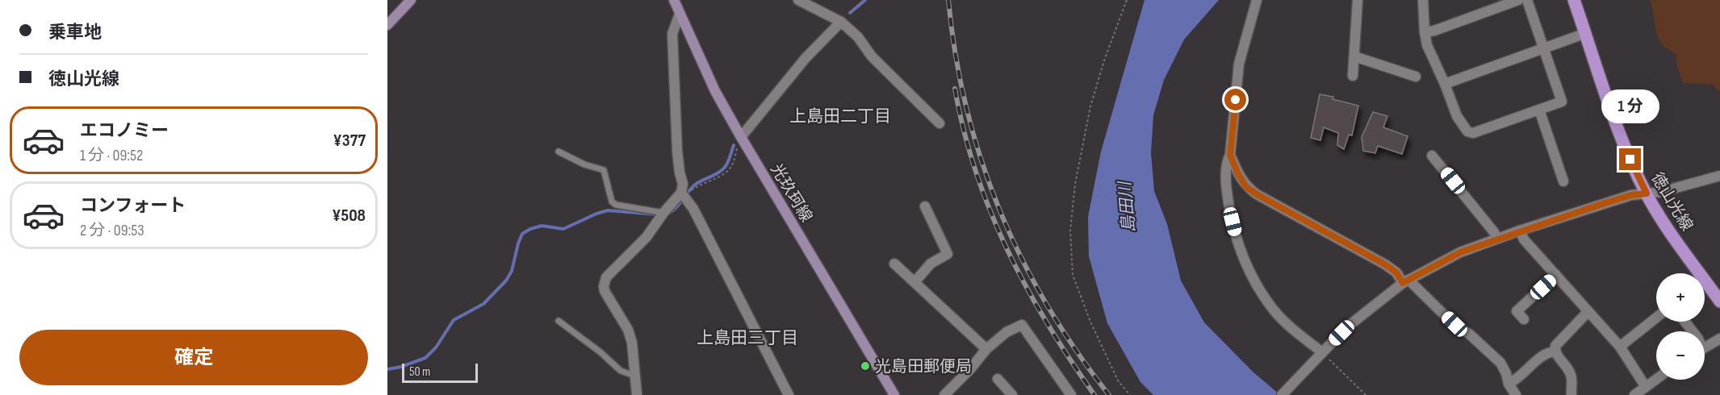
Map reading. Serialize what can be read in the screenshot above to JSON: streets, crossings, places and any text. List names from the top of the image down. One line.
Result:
{"streets":{"main road":["光玖珂線","徳山光線"]},"districts":["上島田二丁目","上島田三丁目"],"water":["島田川"],"places":["光島田郵便局"],"scale_bar":"50 m","page":{"banner":["乗車地","徳山光線"],"bubble":"1 分","list":[{"name":"エコノミー","note":"1 分 · 09:52","value":"¥377"},{"name":"コンフォート","note":"2 分 · 09:53","value":"¥508"}],"map_buttons":["+","−"],"buttons":"確定","scale":"50 m"}}
